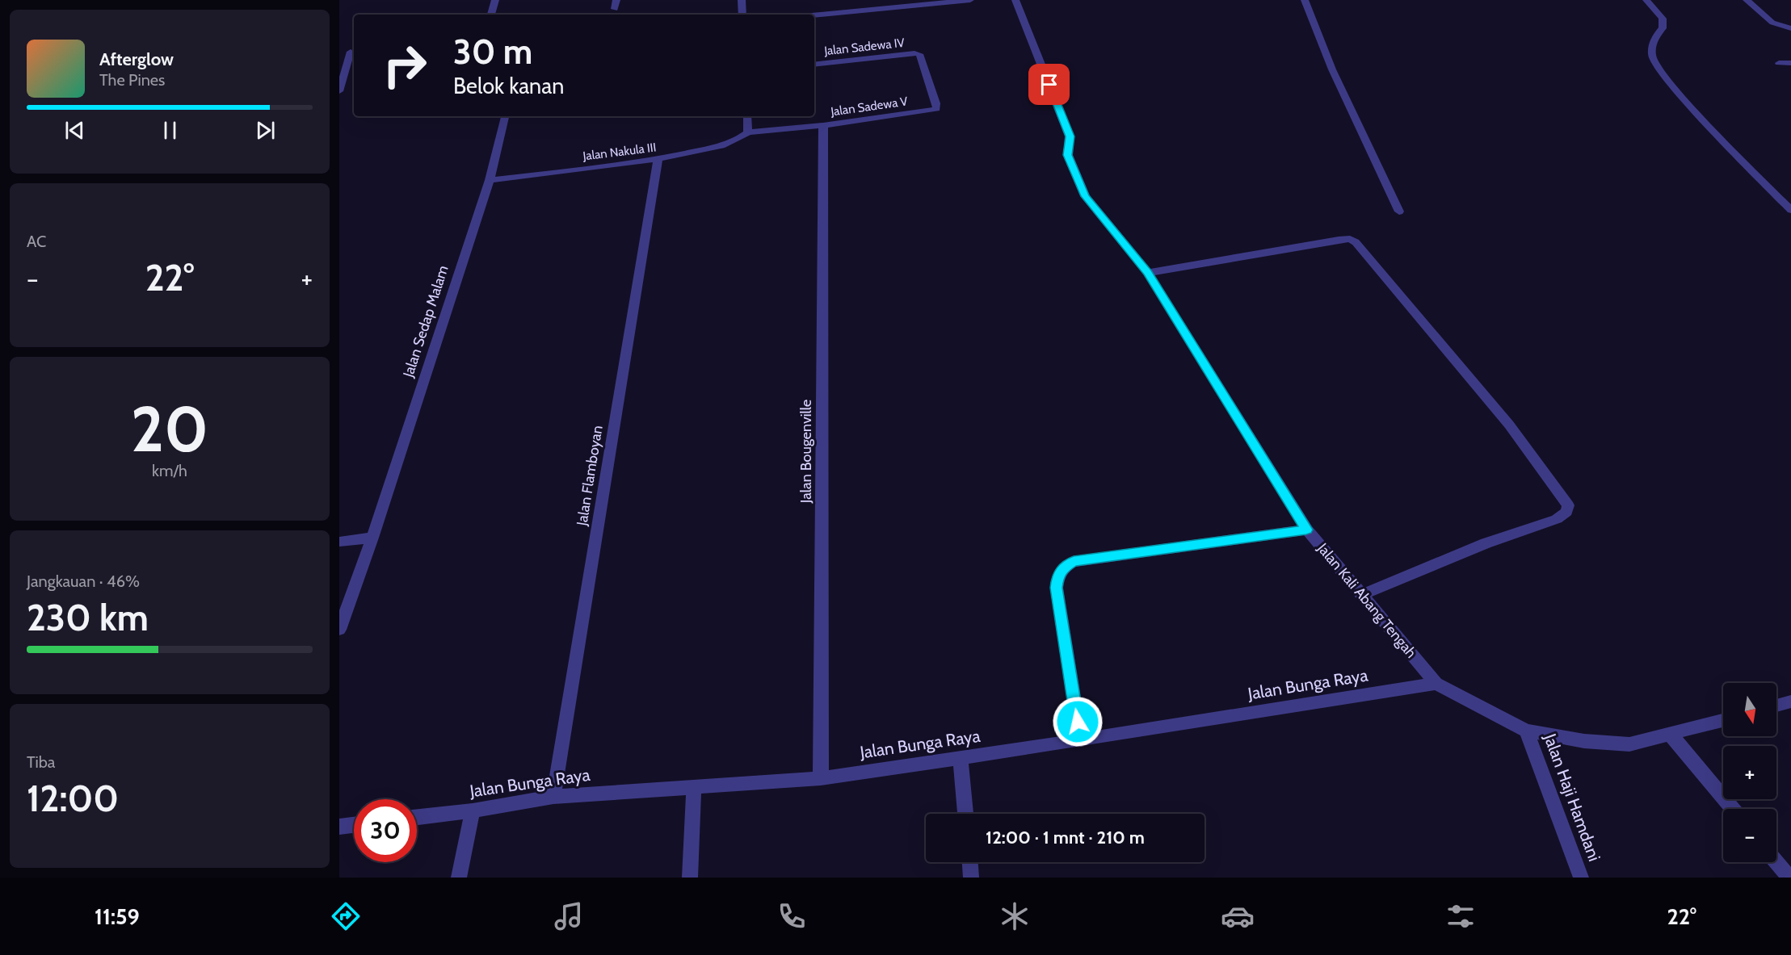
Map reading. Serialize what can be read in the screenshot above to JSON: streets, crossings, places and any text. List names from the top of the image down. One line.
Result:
{"streets":{"street":["Jalan Sadewa IV","Jalan Sadewa V","Jalan Nakula III","Jalan Sedap Malam","Jalan Bougenville","Jalan Flamboyan","Jalan Kali Abang Tengah","Jalan Bunga Raya","Jalan Haji Hamdani"]},"crossings":[["Jalan Sadewa IV","Jalan Sadewa V"],["Jalan Sadewa V","Jalan Nakula III"],["Jalan Sadewa V","Jalan Bougenville"],["Jalan Nakula III","Jalan Sedap Malam"],["Jalan Nakula III","Jalan Flamboyan"],["Jalan Bougenville","Jalan Bunga Raya"],["Jalan Flamboyan","Jalan Bunga Raya"],["Jalan Kali Abang Tengah","Jalan Bunga Raya"],["Jalan Kali Abang Tengah","Jalan Haji Hamdani"]],"north":"bottom","page":{"turn":["30 m","Belok kanan"],"song":["Afterglow","The Pines"],"tile":["AC",["20","km/h"],["Jangkauan · 46%","230 km"],["Tiba","12:00"]],"heat":["−","22°","+"],"map_buttons":["+","−"],"limit":"30","trip":"12:00 · 1 mnt · 210 m","tabs":["11:59","22°"]}}
